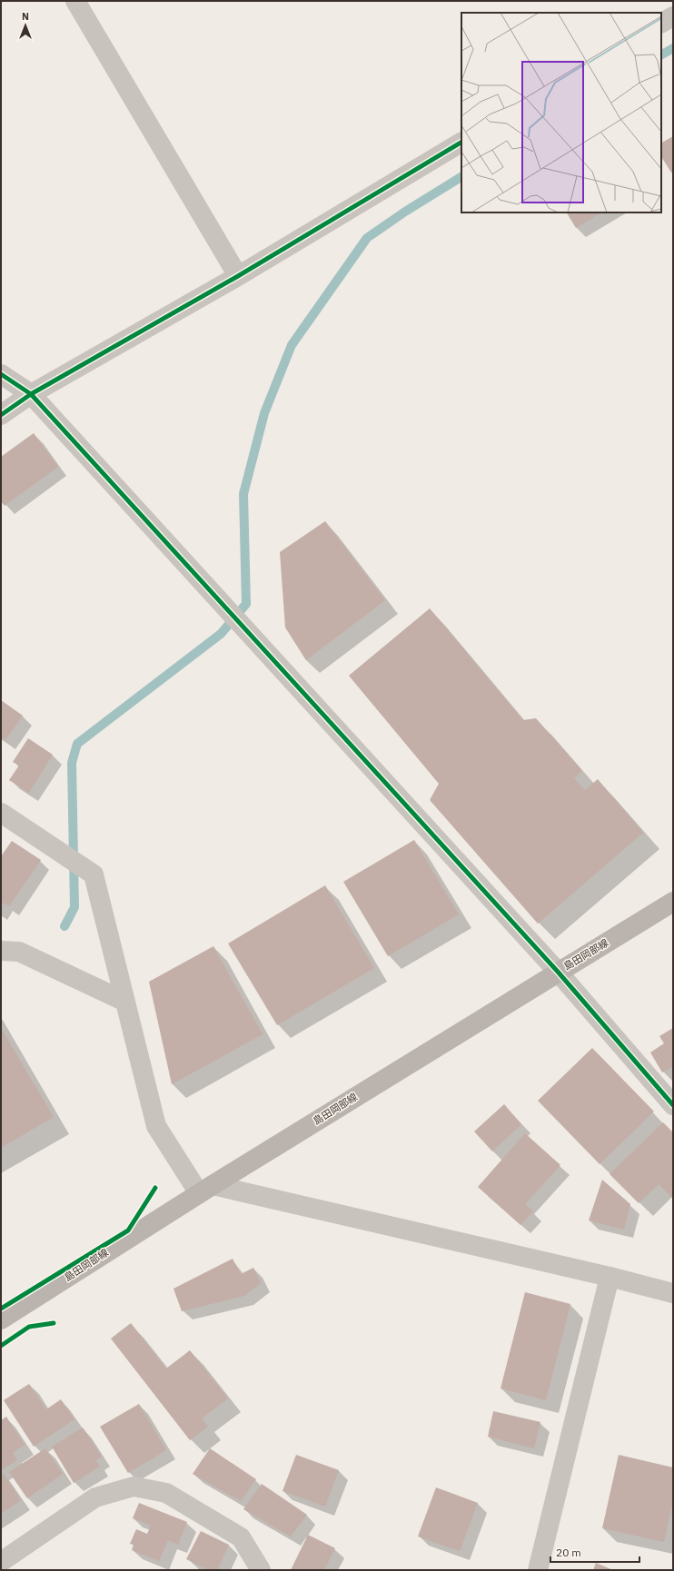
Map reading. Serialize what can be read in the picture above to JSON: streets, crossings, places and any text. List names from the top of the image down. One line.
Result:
{"streets":{"main road":["島田岡部線"]},"scale_bar":"20 m","north":"top"}
